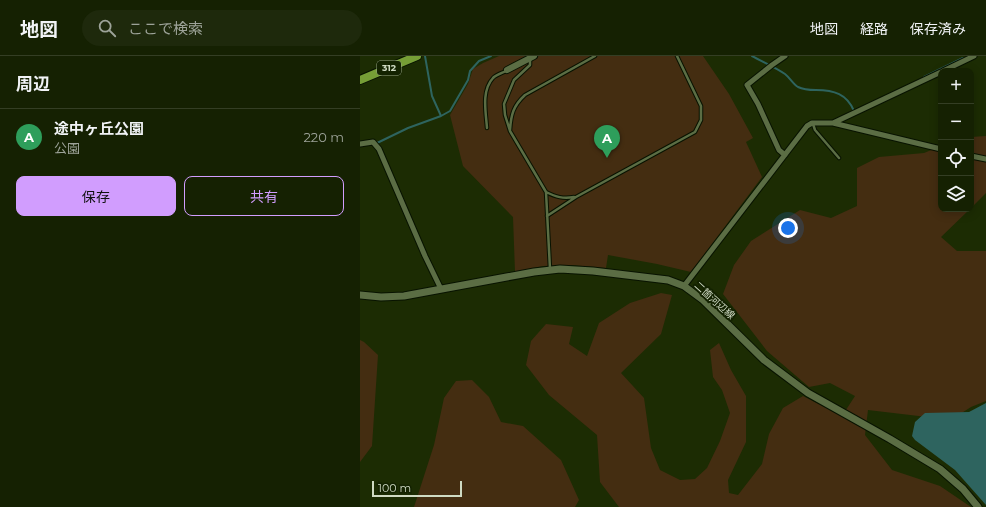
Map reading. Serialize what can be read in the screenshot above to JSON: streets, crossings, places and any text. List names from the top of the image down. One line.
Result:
{"streets":{"highway":["312"],"main road":["二箇河辺線"]},"scale_bar":"100 m","page":{"header":"地図","search":"ここで検索","nav":["地図","経路","保存済み"],"heading":"周辺","map_buttons":["+","−"],"list":[{"mark":"A","name":"途中ヶ丘公園","note":"公園","value":"220 m"}],"pins":"A","buttons":["保存","共有"],"scale":"100 m"}}
